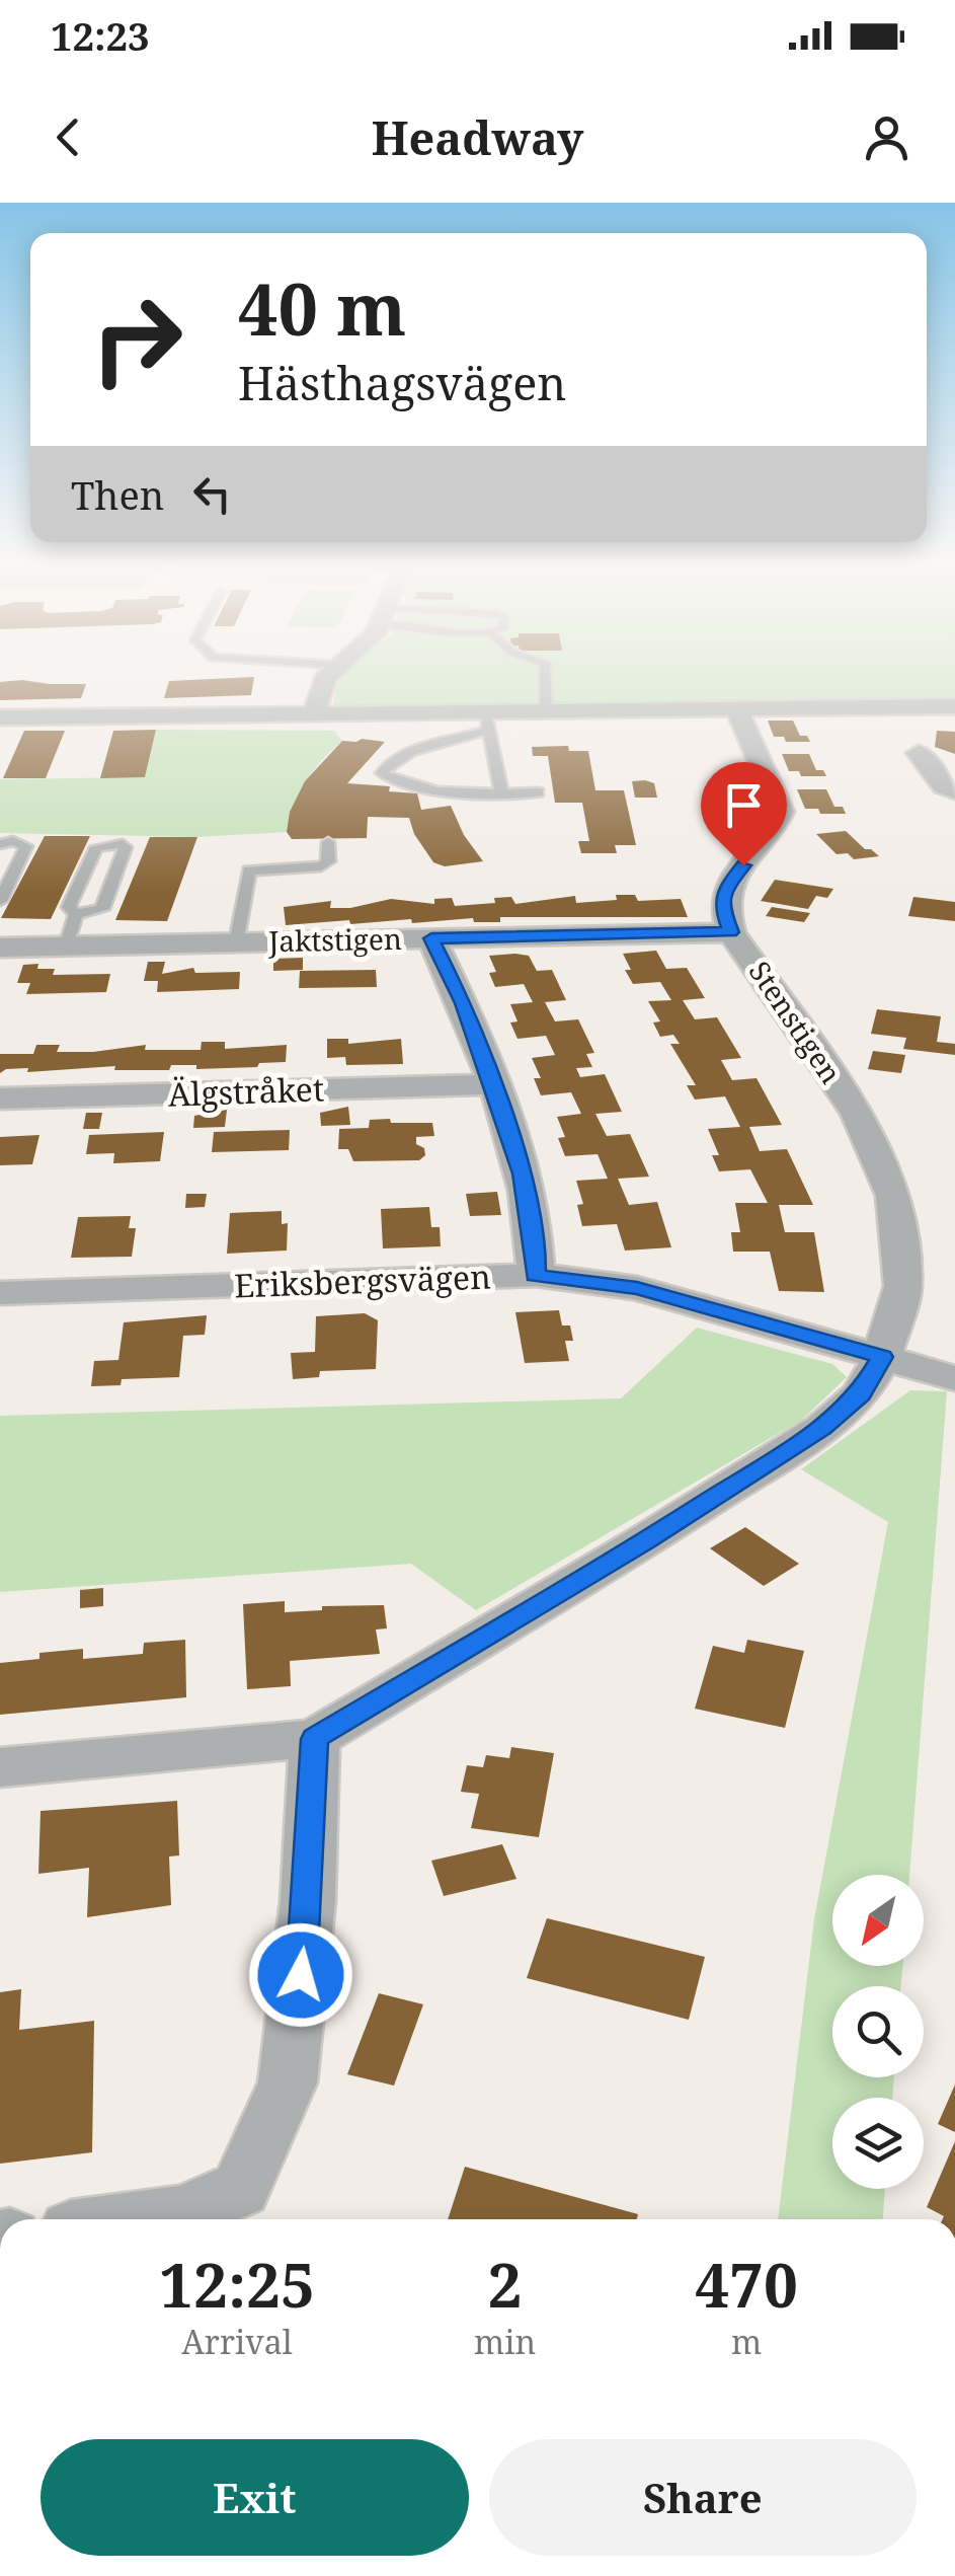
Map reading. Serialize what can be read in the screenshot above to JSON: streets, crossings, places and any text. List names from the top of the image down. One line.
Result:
{"streets":{"street":["Jaktstigen","Stenstigen","Älgstråket","Eriksbergsvägen"]},"crossings":[["Jaktstigen","Stenstigen"],["Stenstigen","Eriksbergsvägen"]],"north":"bottom left","page":{"status":"12:23","header":"Headway","turn":["40 m","Hästhagsvägen"],"then":"Then","eta":["12:25","Arrival","2","min","470","m"],"buttons":["Exit","Share"]}}
